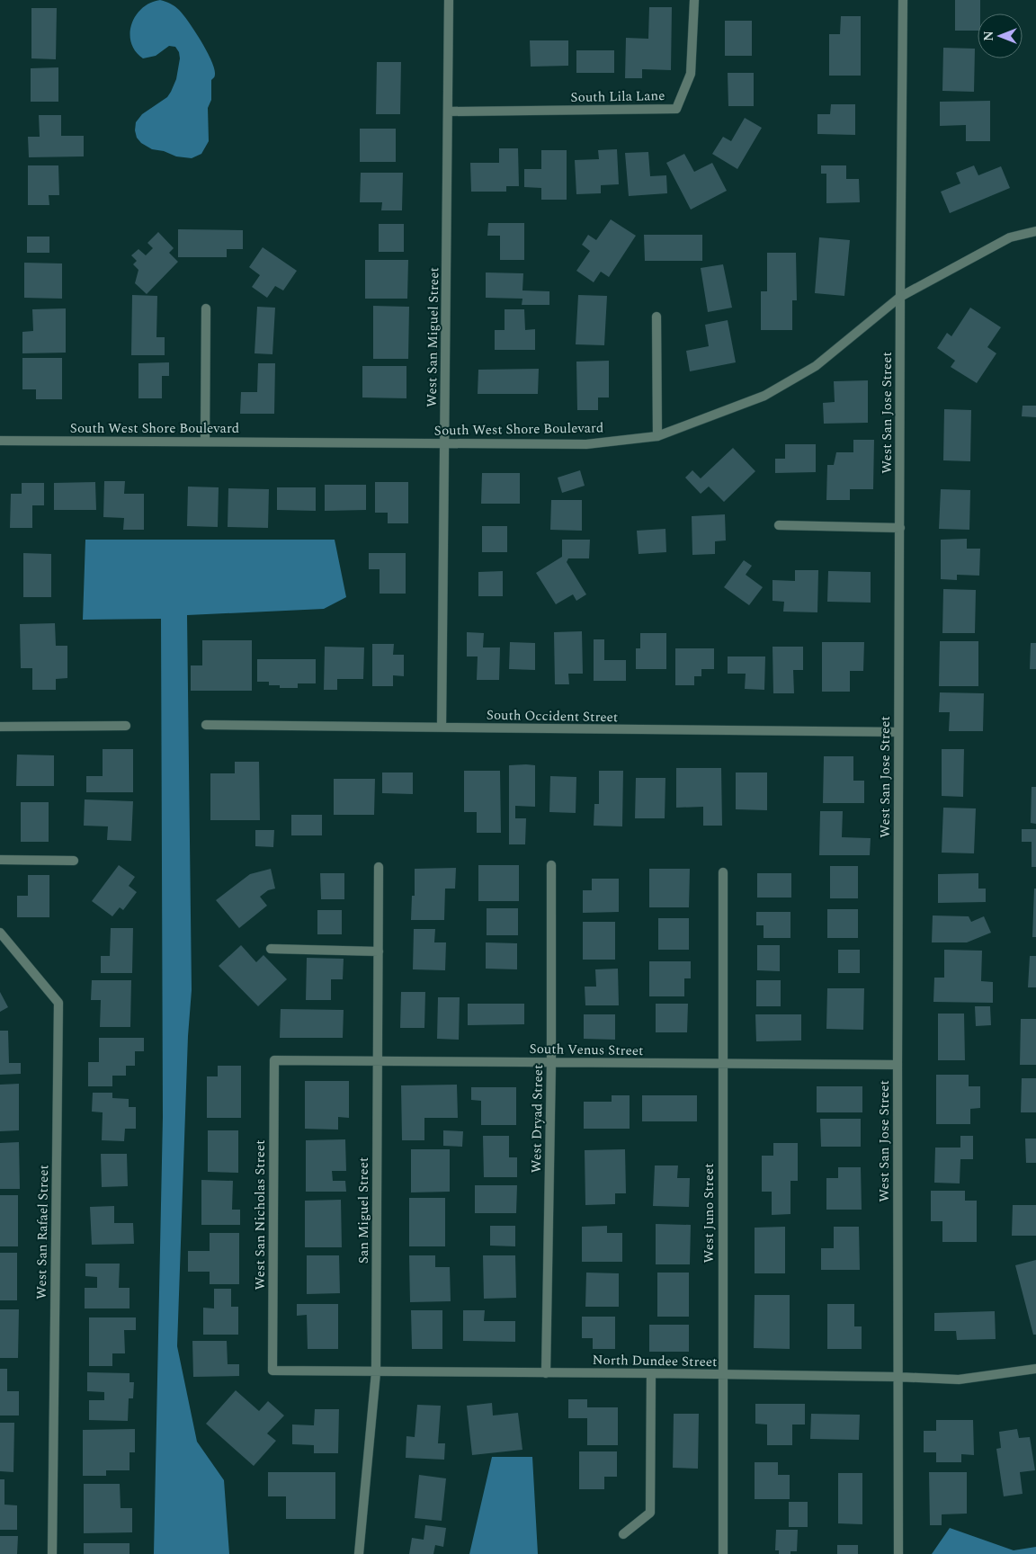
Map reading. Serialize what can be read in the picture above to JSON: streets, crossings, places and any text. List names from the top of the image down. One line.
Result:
{"streets":{"street":["South Lila Lane","West San Miguel Street","West San Jose Street","South West Shore Boulevard","South Occident Street","South Venus Street","West Dryad Street","San Miguel Street","West Juno Street","West San Nicholas Street","West San Rafael Street","North Dundee Street"]},"crossings":[["South Lila Lane","West San Miguel Street"],["West San Miguel Street","South West Shore Boulevard"],["West San Miguel Street","South Occident Street"],["West San Jose Street","South West Shore Boulevard"],["West San Jose Street","South Occident Street"],["West San Jose Street","South Venus Street"],["West San Jose Street","North Dundee Street"],["South Venus Street","West Dryad Street"],["South Venus Street","San Miguel Street"],["South Venus Street","West Juno Street"],["South Venus Street","West San Nicholas Street"],["West Dryad Street","North Dundee Street"],["San Miguel Street","North Dundee Street"],["West Juno Street","North Dundee Street"],["West San Nicholas Street","North Dundee Street"]],"north":"left"}
